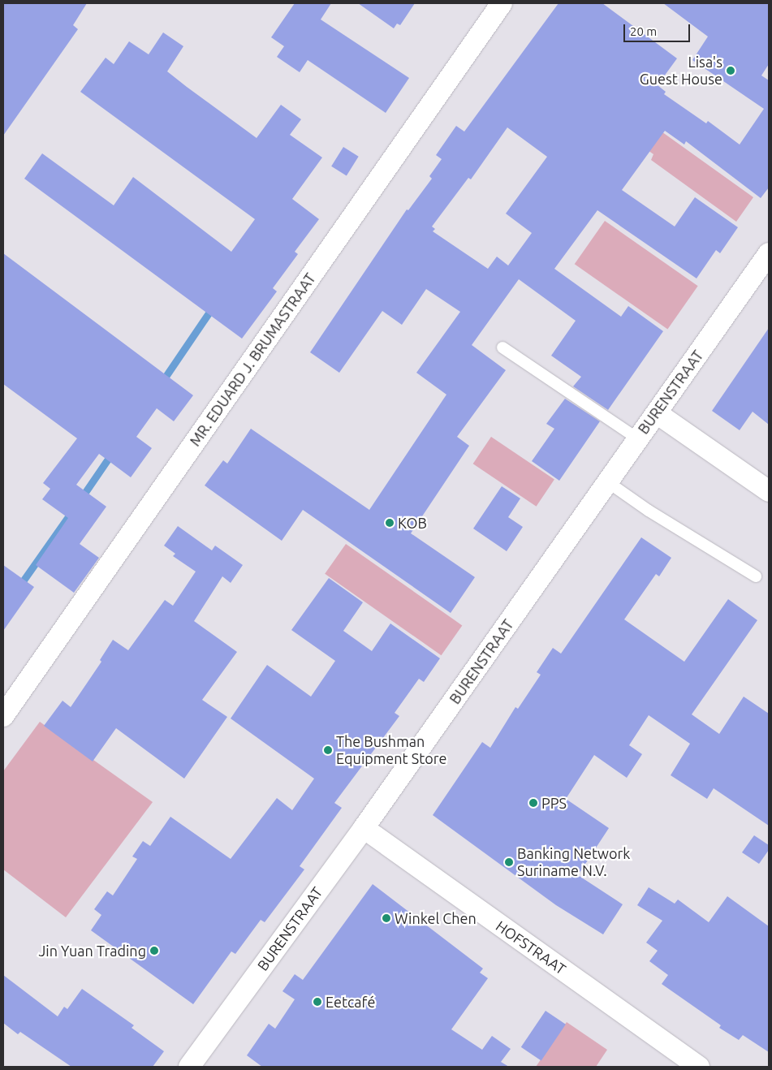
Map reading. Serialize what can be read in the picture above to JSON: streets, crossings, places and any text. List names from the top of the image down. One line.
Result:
{"streets":{"street":["MR. EDUARD J. BRUMASTRAAT","BURENSTRAAT","HOFSTRAAT"]},"crossings":[["BURENSTRAAT","HOFSTRAAT"]],"places":["Lisa's Guest House","KOB","The Bushman Equipment Store","PPS","Banking Network Suriname N.V.","Winkel Chen","Jin Yuan Trading","Eetcafé"],"scale_bar":"20 m"}
